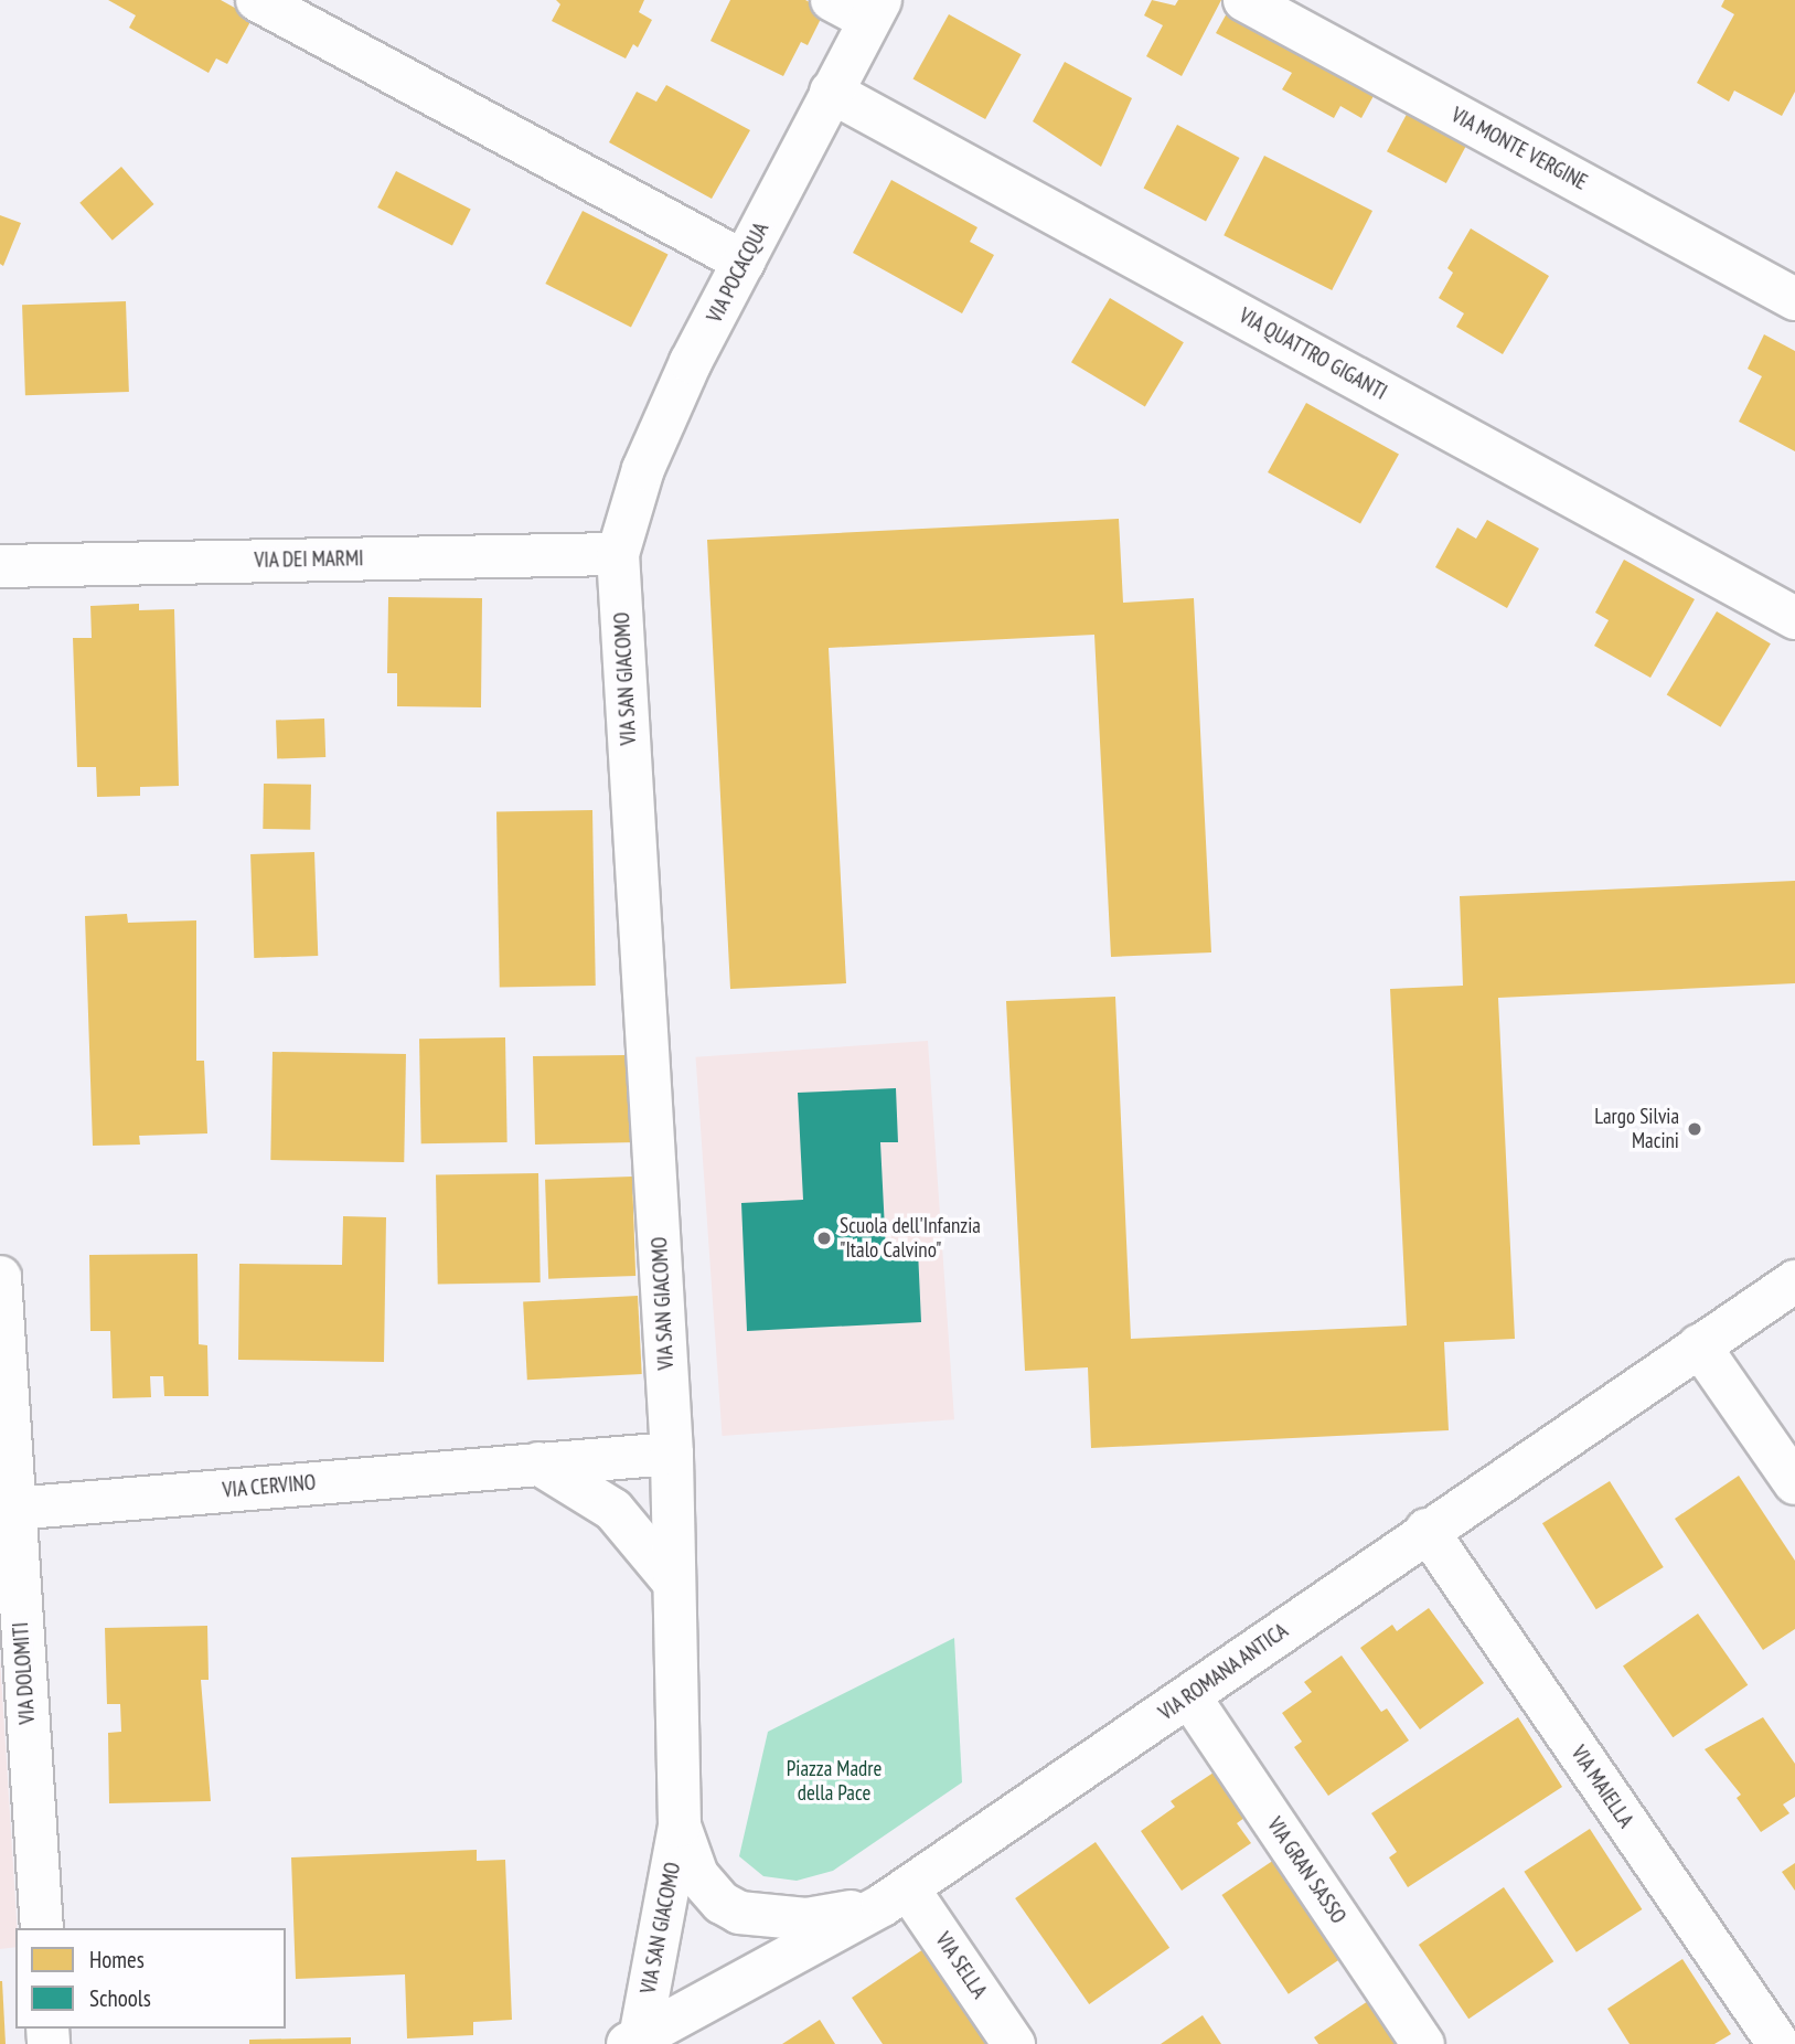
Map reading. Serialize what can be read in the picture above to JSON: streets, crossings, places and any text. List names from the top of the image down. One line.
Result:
{"streets":{"street":["VIA MONTE VERGINE","VIA POCACQUA","VIA QUATTRO GIGANTI","VIA DEI MARMI","VIA SAN GIACOMO","VIA CERVINO","VIA ROMANA ANTICA","VIA DOLOMITI","VIA MAIELLA","VIA GRAN SASSO","VIA SELLA"]},"crossings":[["VIA POCACQUA","VIA QUATTRO GIGANTI"],["VIA POCACQUA","VIA DEI MARMI"],["VIA POCACQUA","VIA SAN GIACOMO"],["VIA DEI MARMI","VIA SAN GIACOMO"],["VIA SAN GIACOMO","VIA CERVINO"],["VIA SAN GIACOMO","VIA ROMANA ANTICA"],["VIA CERVINO","VIA DOLOMITI"],["VIA ROMANA ANTICA","VIA MAIELLA"],["VIA ROMANA ANTICA","VIA GRAN SASSO"],["VIA ROMANA ANTICA","VIA SELLA"]],"parks":["Piazza Madre della Pace"],"places":["Largo Silvia Macini","Scuola dell'Infanzia \"Italo Calvino\""],"legend":["Homes","Schools"]}
